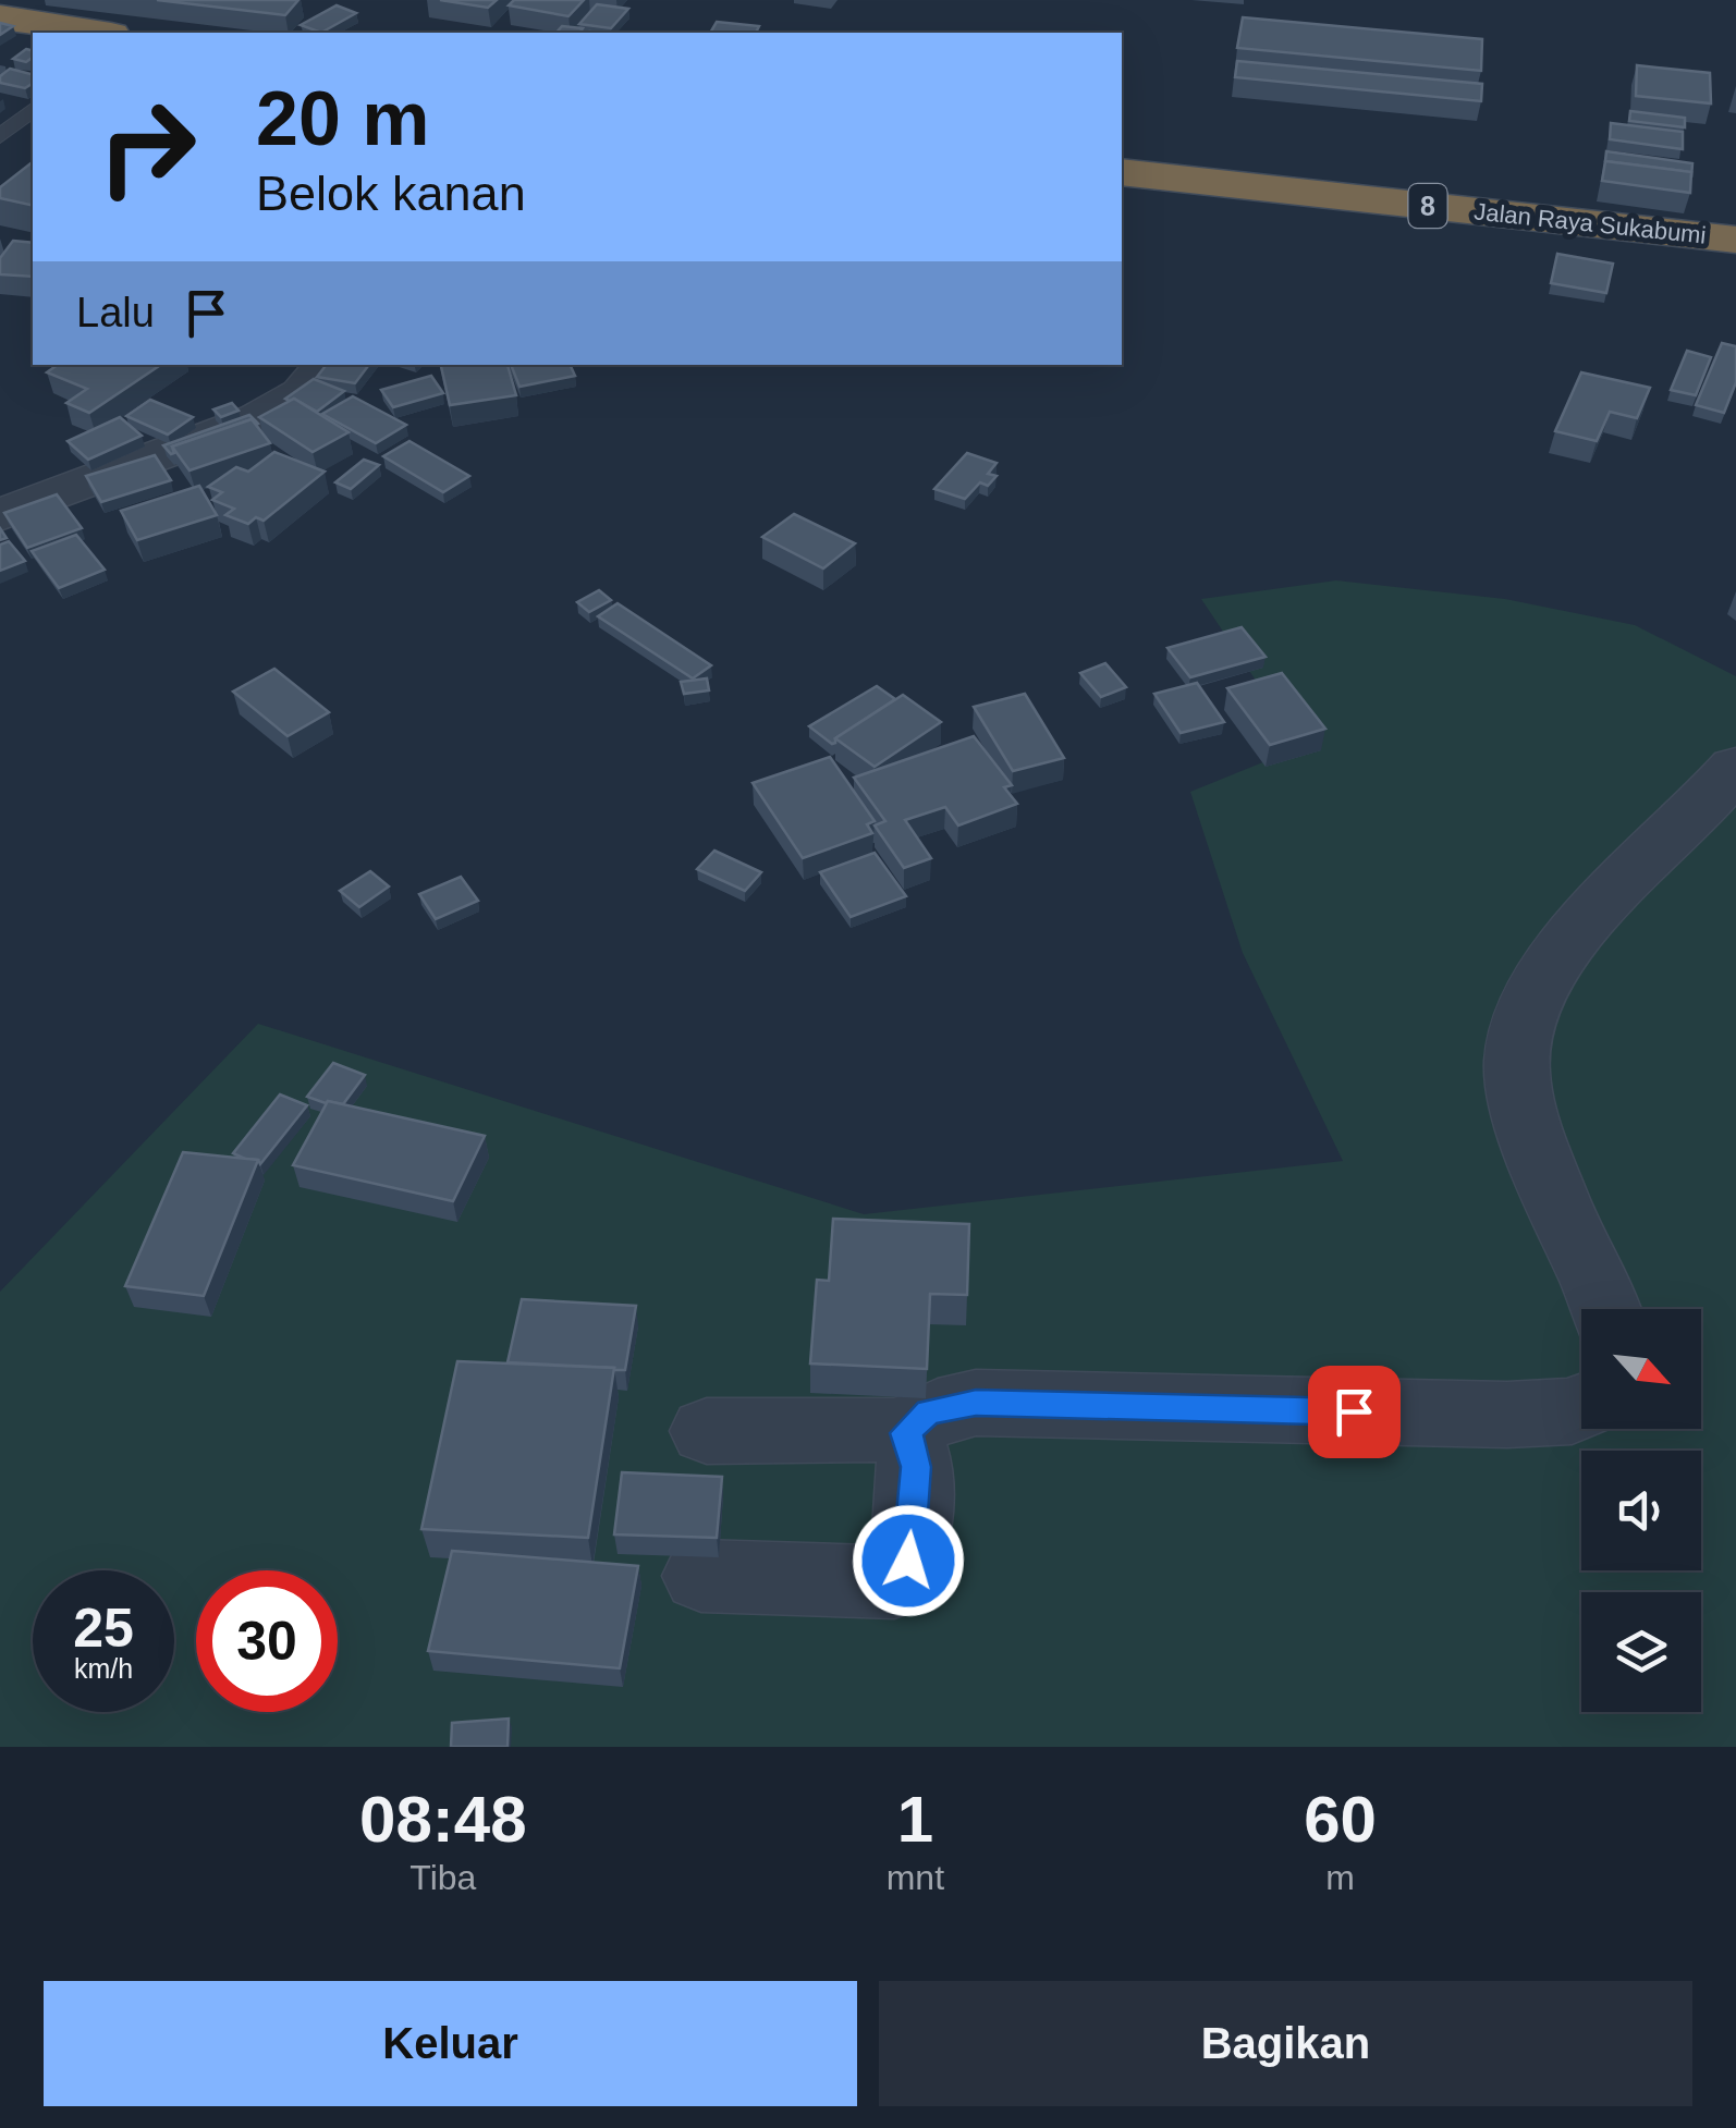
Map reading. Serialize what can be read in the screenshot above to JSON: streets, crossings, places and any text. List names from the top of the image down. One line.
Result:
{"streets":{"highway":["8","Jalan Raya Sukabumi"]},"north":"bottom right","page":{"turn":["20 m","Belok kanan"],"then":"Lalu","speed":"25 km/h","limit":"30","eta":["08:48","Tiba","1","mnt","60","m"],"buttons":["Keluar","Bagikan"]}}
